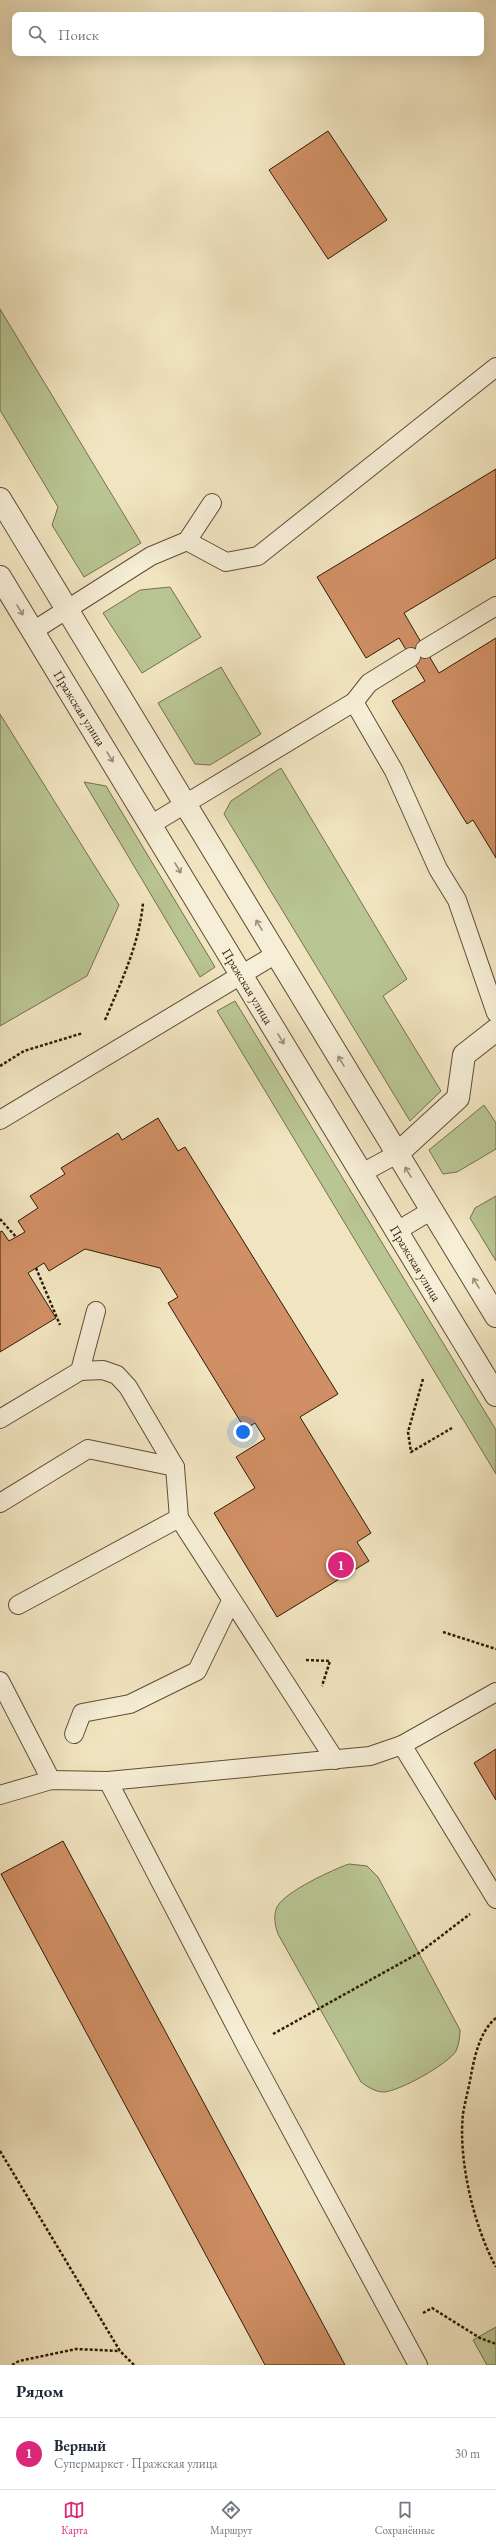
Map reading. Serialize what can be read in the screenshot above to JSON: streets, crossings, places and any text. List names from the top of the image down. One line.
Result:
{"streets":{"street":["Пражская улица"]},"page":{"search":"Поиск","pins":"1","heading":"Рядом","list":[{"mark":"1","name":"Верный","note":"Супермаркет · Пражская улица","value":"30 m"}],"nav":["Карта","Маршрут","Сохранённые"]}}
